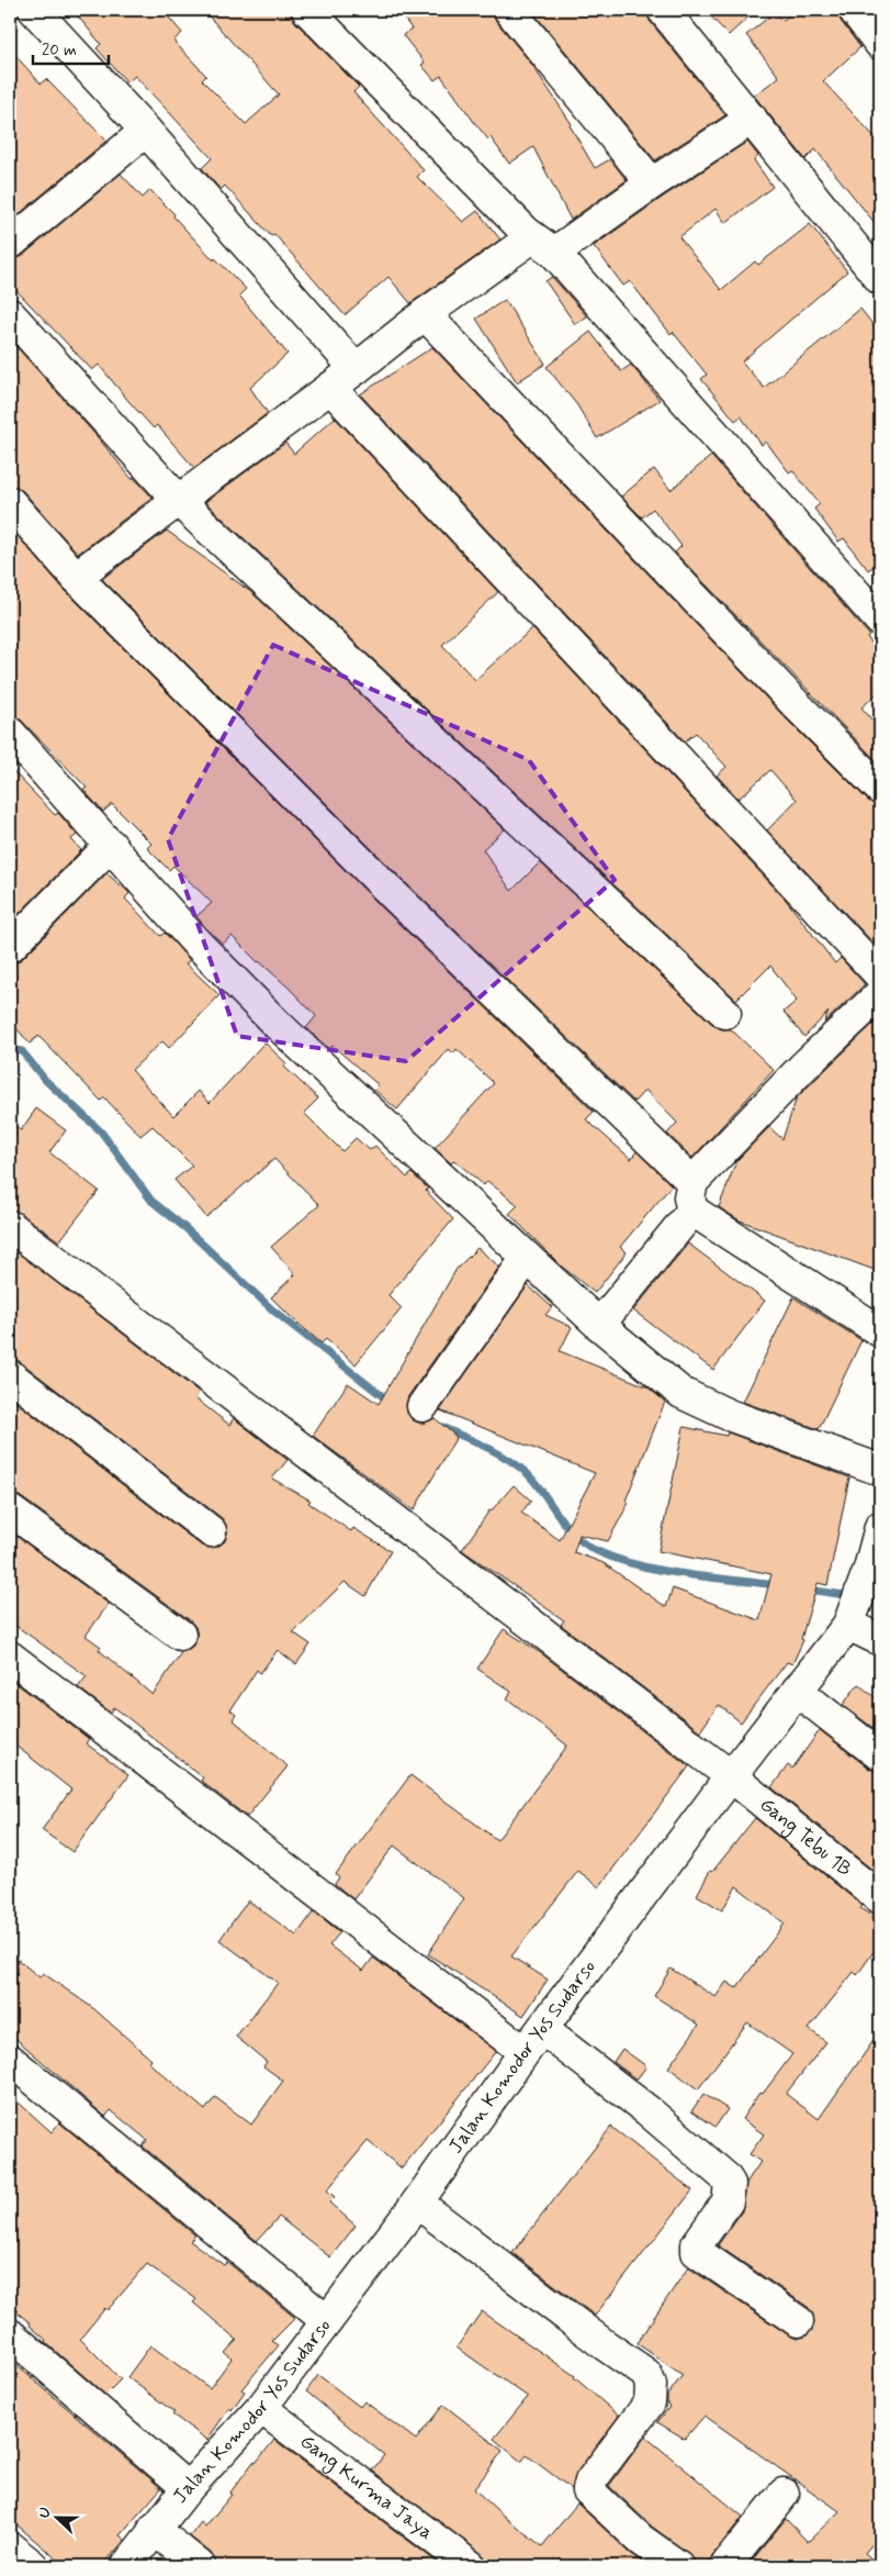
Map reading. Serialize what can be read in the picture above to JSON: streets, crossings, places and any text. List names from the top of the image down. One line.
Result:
{"streets":{"street":["Gang Tebu 1B","Jalan Komodor Yos Sudarso","Gang Kurma Jaya"]},"crossings":[["Gang Tebu 1B","Jalan Komodor Yos Sudarso"],["Jalan Komodor Yos Sudarso","Gang Kurma Jaya"]],"scale_bar":"20 m","north":"left"}
